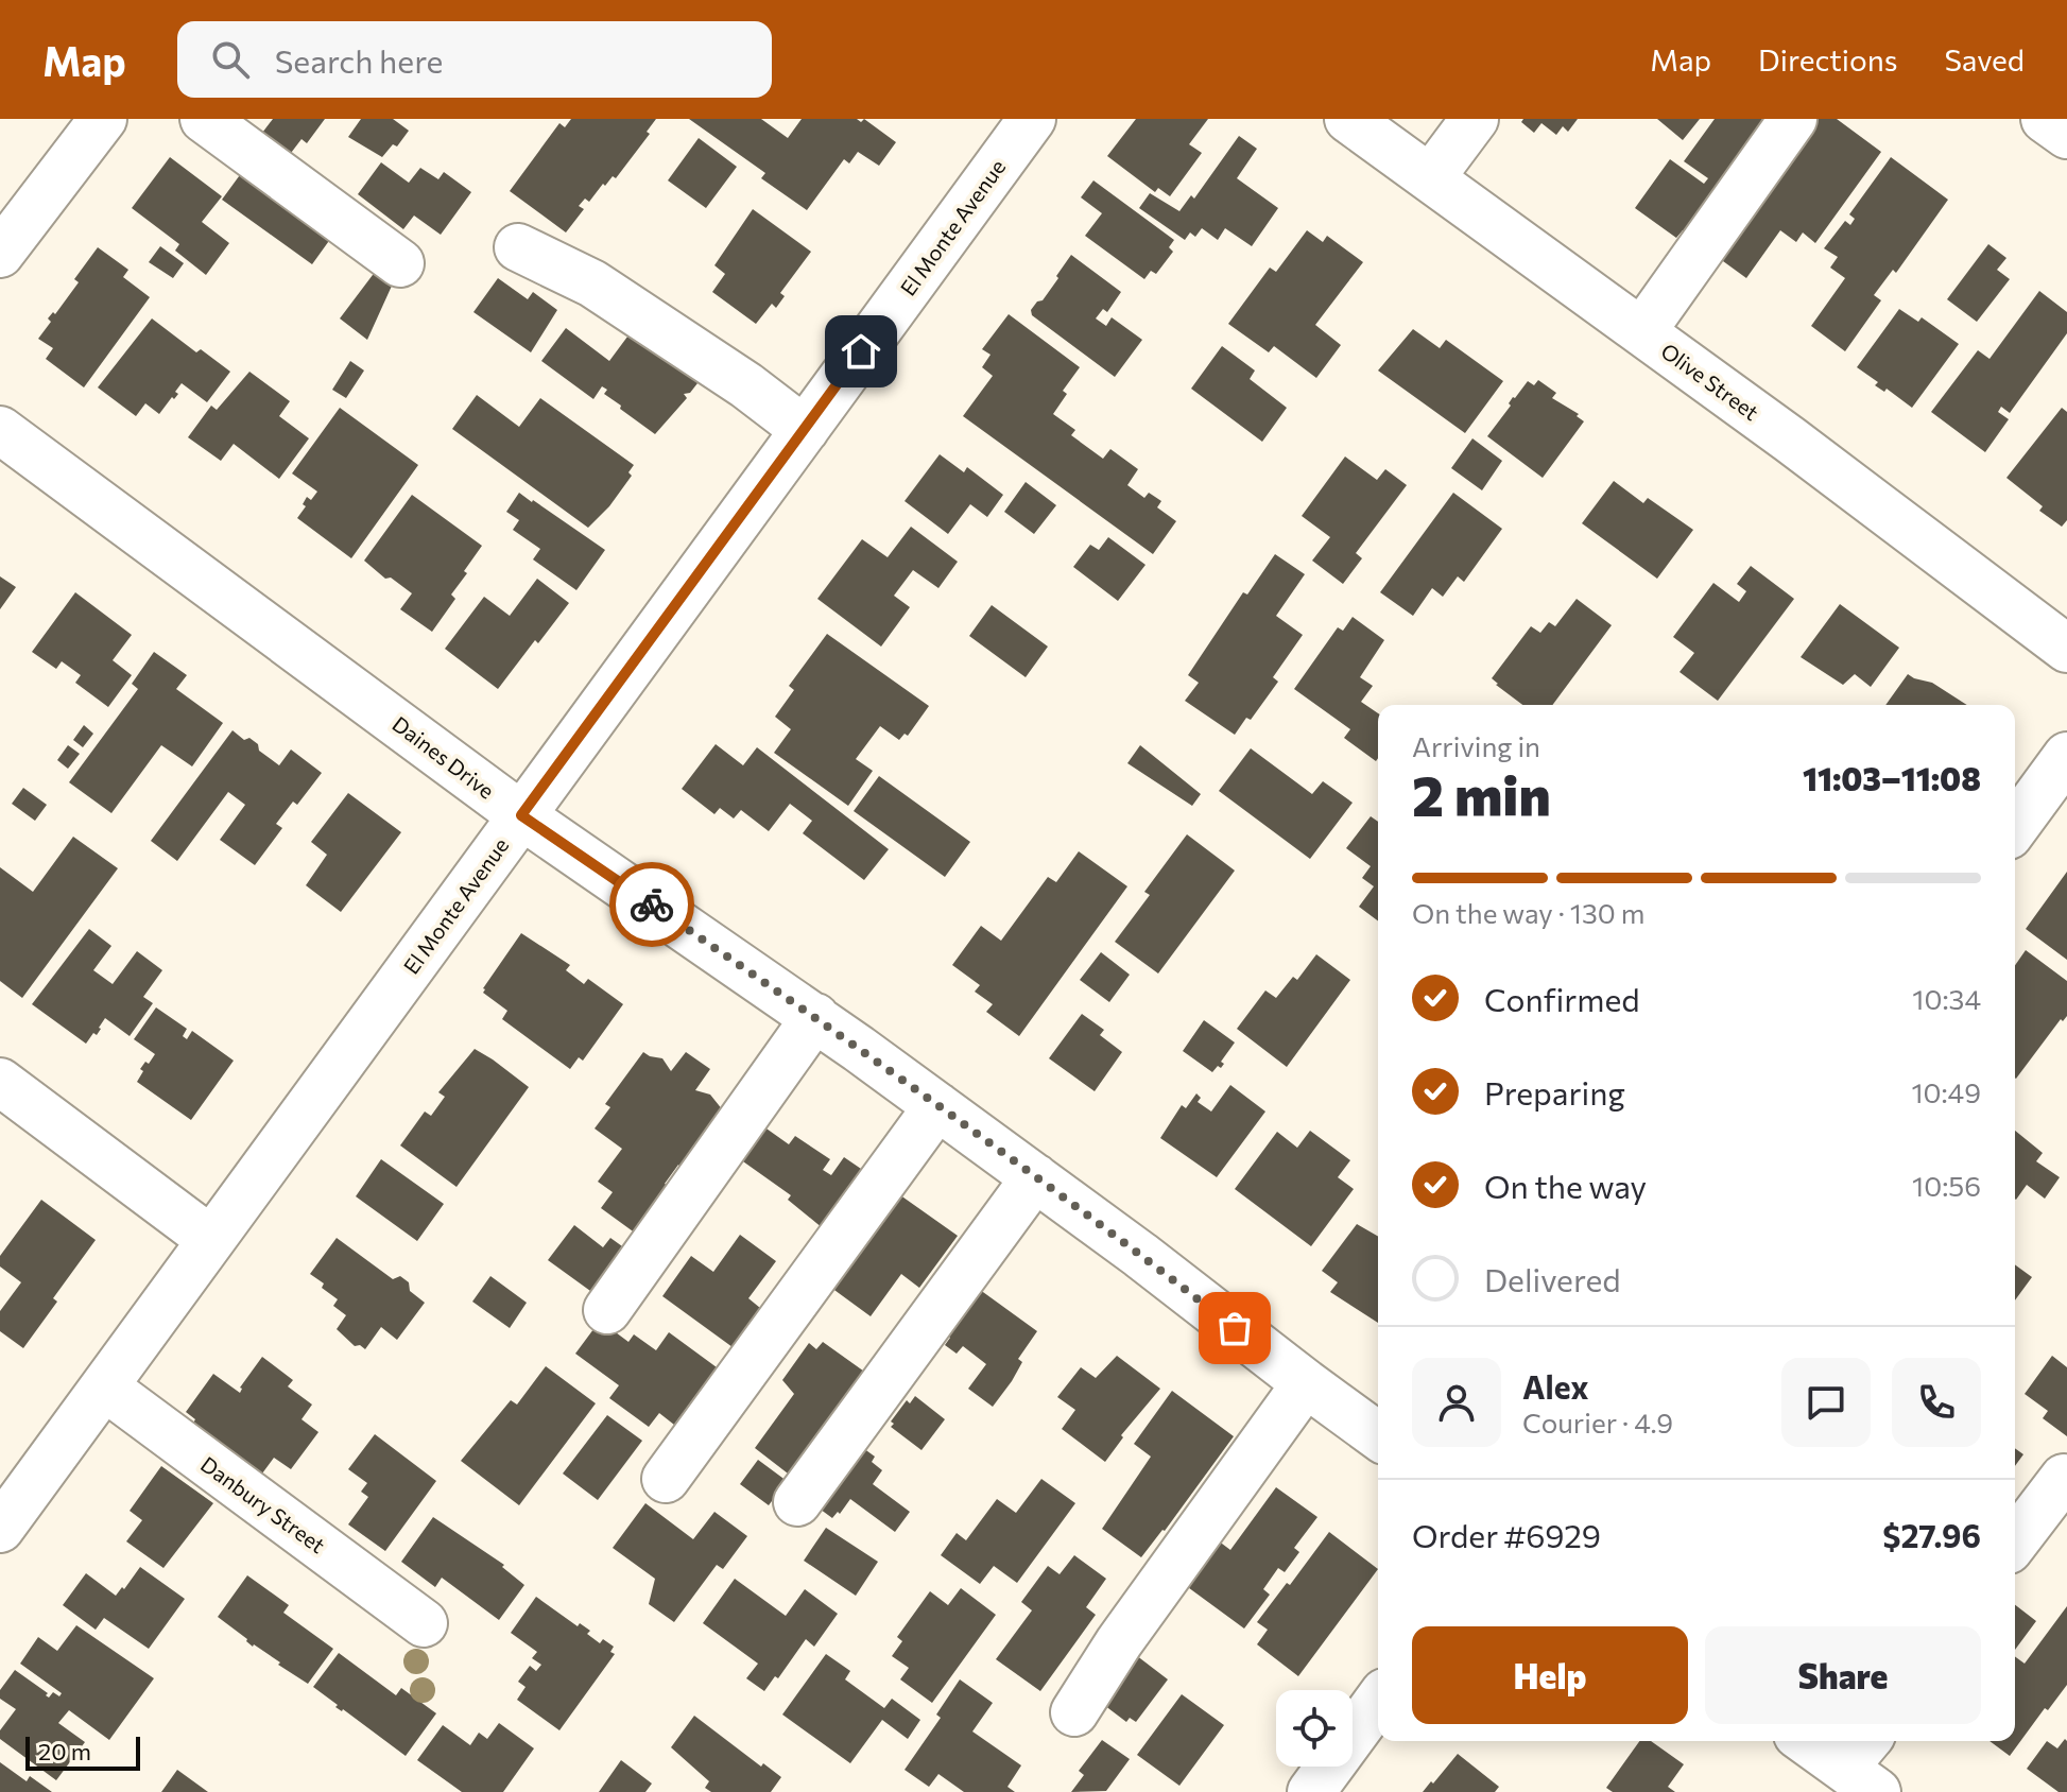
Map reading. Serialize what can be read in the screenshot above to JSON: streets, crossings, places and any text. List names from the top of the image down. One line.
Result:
{"streets":{"street":["El Monte Avenue","Olive Street","Daines Drive","Danbury Street"]},"crossings":[["El Monte Avenue","Daines Drive"],["El Monte Avenue","Danbury Street"]],"scale_bar":"20 m","page":{"header":"Map","search":"Search here","nav":["Map","Directions","Saved"],"heading":["2 min","Arriving in","11:03–11:08"],"panel":["Alex","Courier · 4.9","Order #6929","$27.96"],"bar":"On the way · 130 m","list":[["Confirmed","10:34"],["Preparing","10:49"],["On the way","10:56"],"Delivered"],"buttons":["Help","Share"],"scale":"20 m"}}
